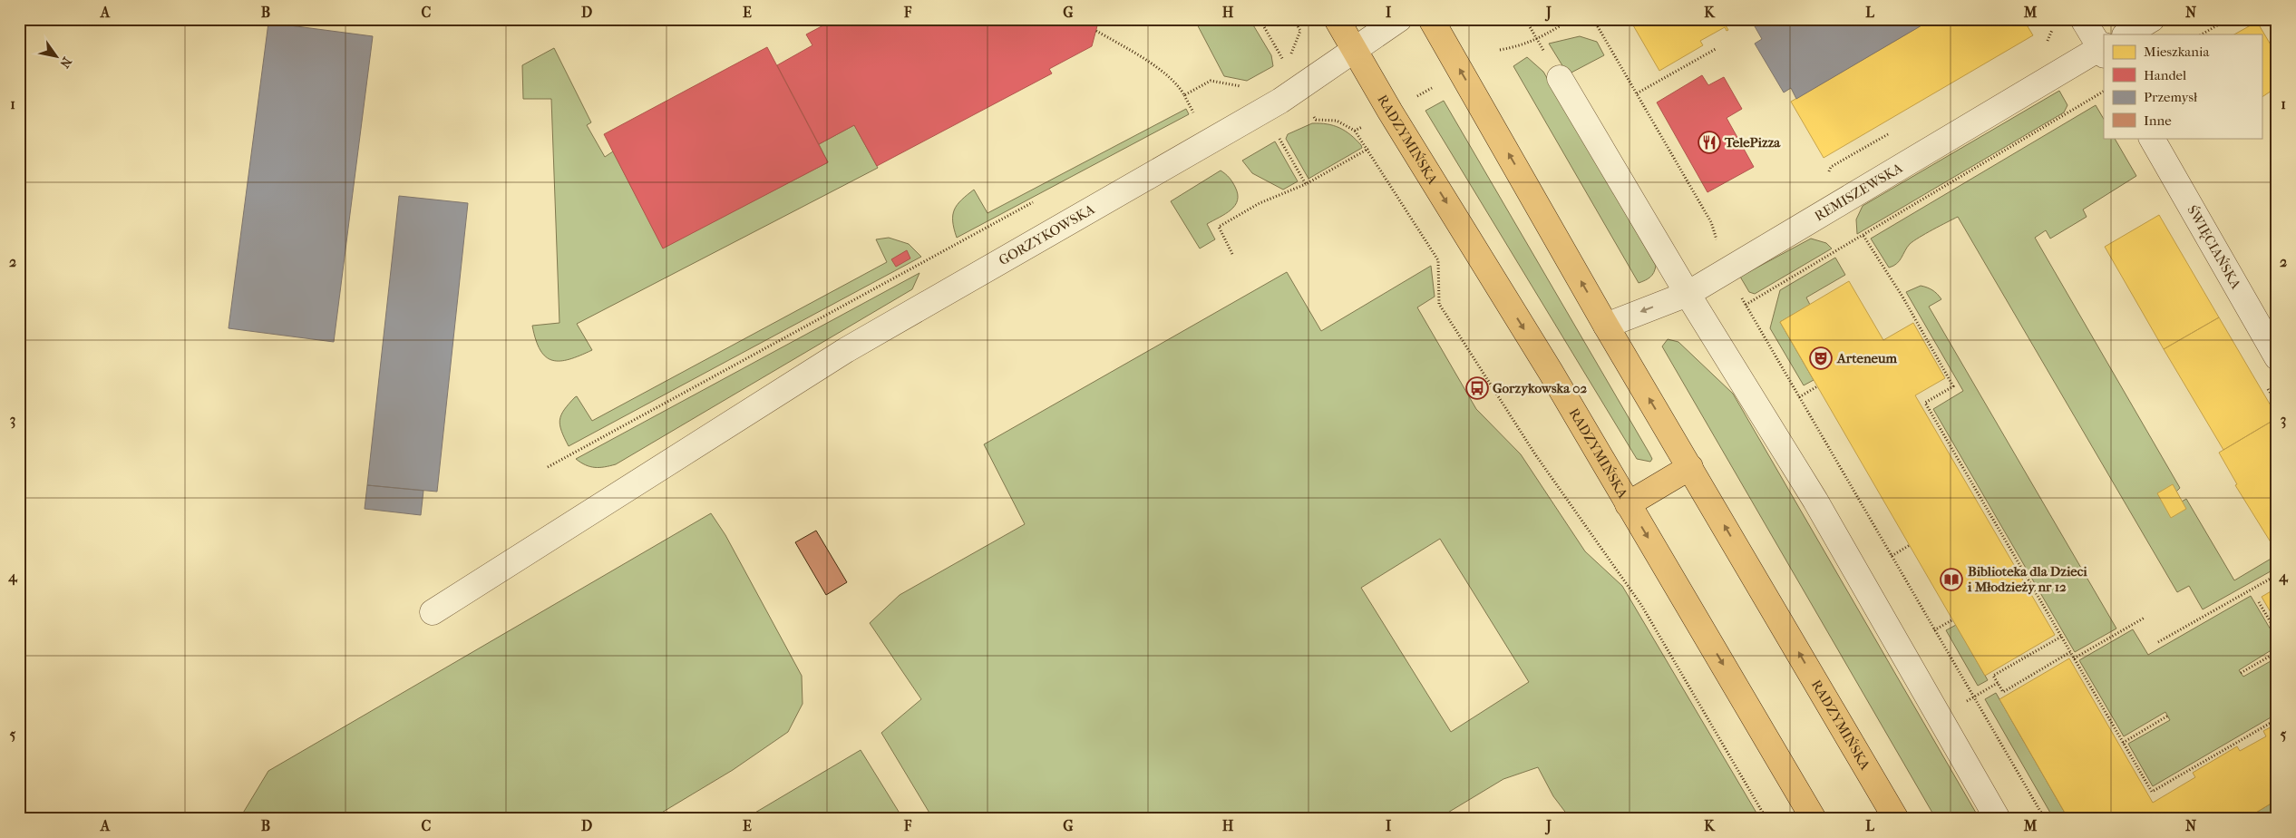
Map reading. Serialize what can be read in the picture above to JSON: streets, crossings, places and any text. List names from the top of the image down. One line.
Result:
{"streets":{"main road":["RADZYMIŃSKA"],"street":["REMISZEWSKA","GORZYKOWSKA","ŚWIĘCIAŃSKA"]},"crossings":[["RADZYMIŃSKA","REMISZEWSKA"],["RADZYMIŃSKA","GORZYKOWSKA"]],"places":{"restaurant":["TelePizza"],"theatre":["Arteneum"],"bus stop":["Gorzykowska 02"],"library":["Biblioteka dla Dzieci i Młodzieży nr 12"]},"legend":["Mieszkania","Handel","Przemysł","Inne"],"north":"bottom right","grid":{"columns":["A","B","C","D","E","F","G","H","I","J","K","L","M","N"],"rows":["1","2","3","4","5"]}}
